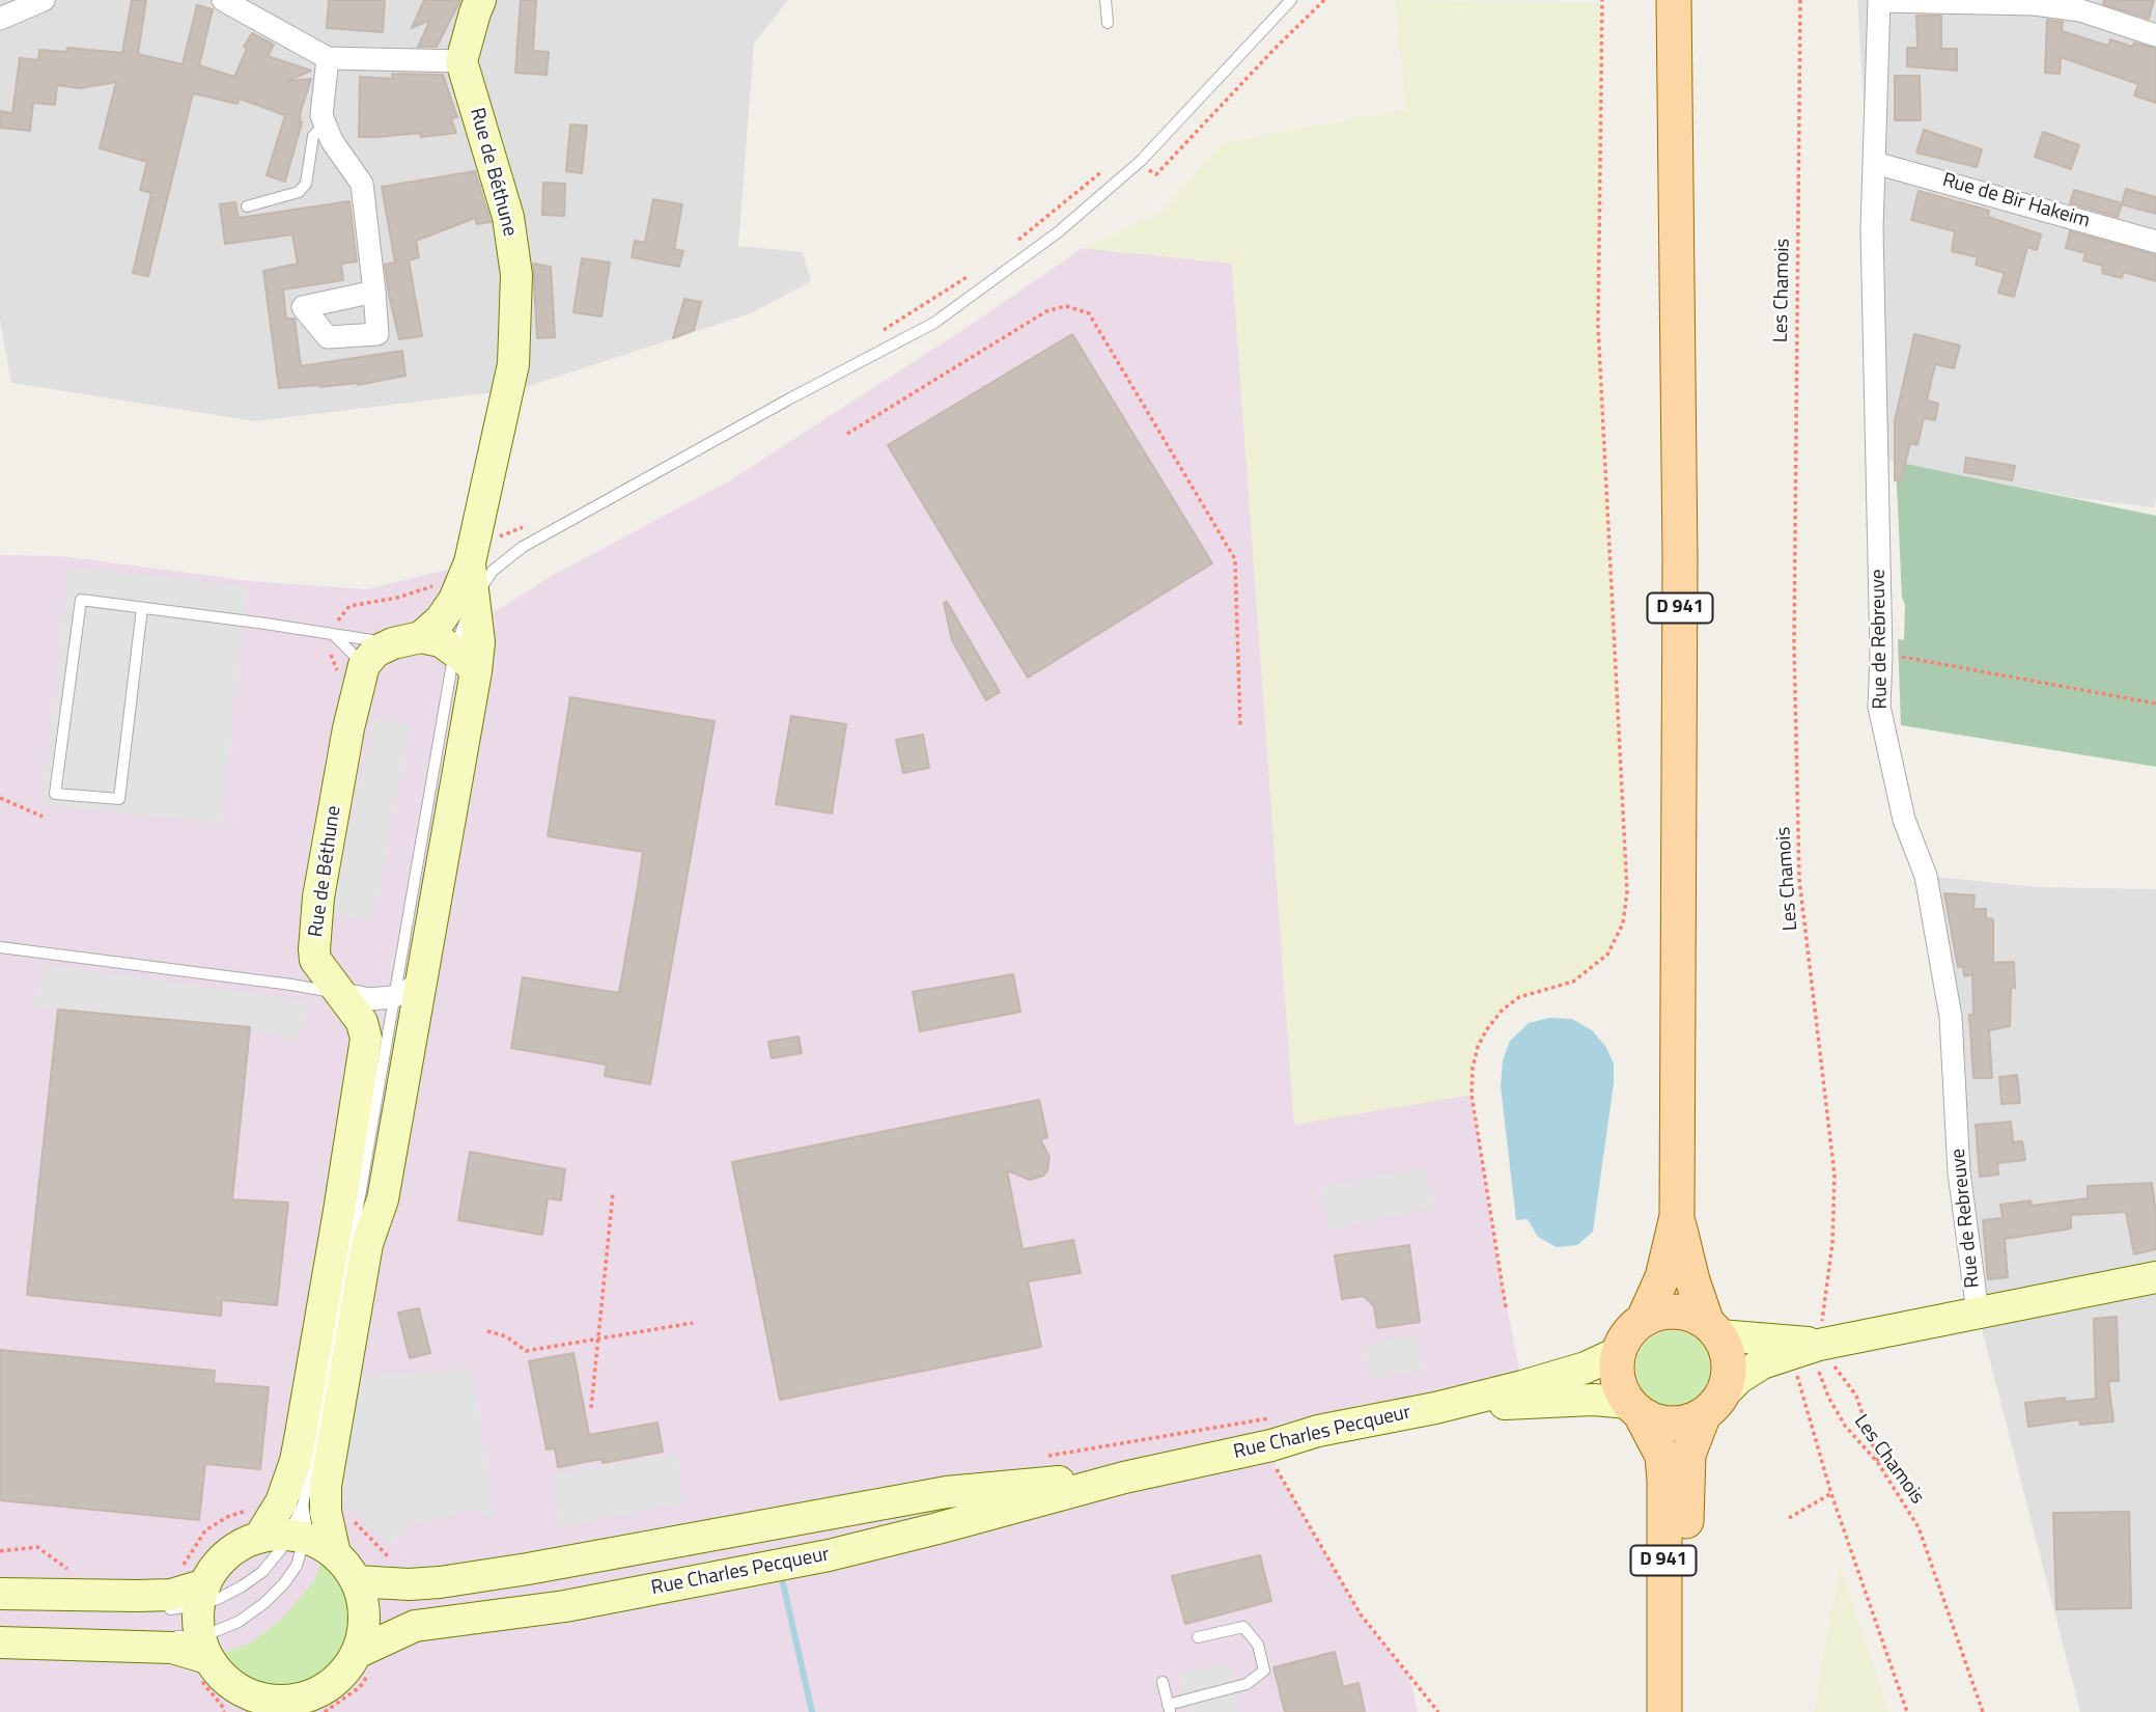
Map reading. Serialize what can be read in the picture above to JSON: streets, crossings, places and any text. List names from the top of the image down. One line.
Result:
{"streets":{"main road":["Rue de Béthune","D 941","Rue Charles Pecqueur"],"street":["Rue de Bir Hakeim","Rue de Rebreuve"],"path":["Les Chamois"]},"crossings":[["Rue de Bir Hakeim","Rue de Rebreuve"],["D 941","Rue Charles Pecqueur"]]}
